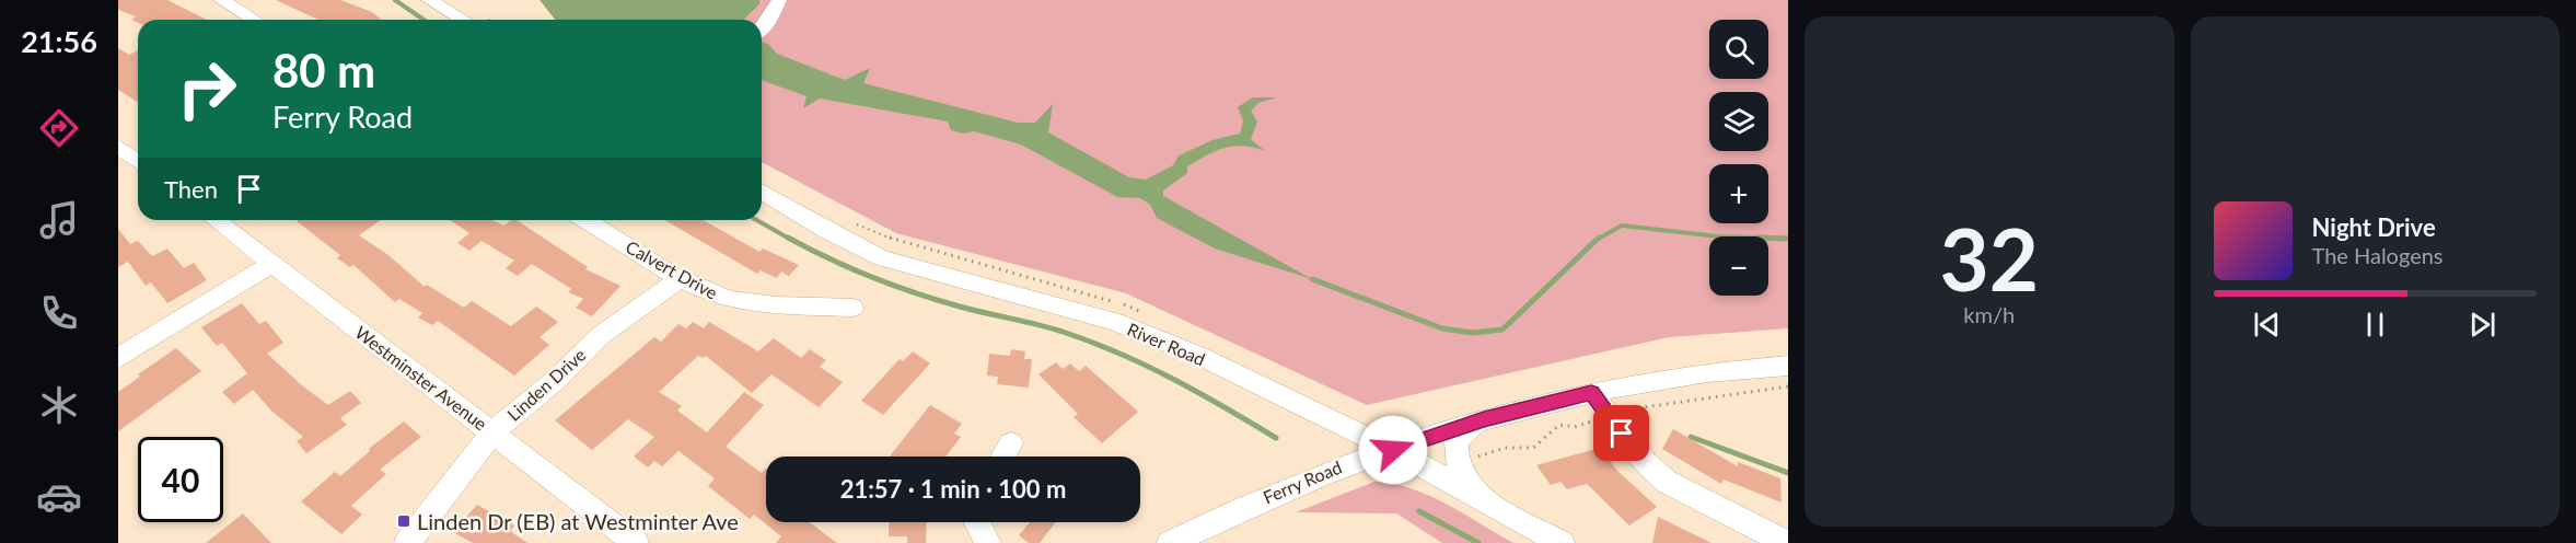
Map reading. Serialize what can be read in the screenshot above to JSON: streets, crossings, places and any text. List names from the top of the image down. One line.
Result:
{"streets":{"street":["Calvert Drive","River Road","Westminster Avenue","Linden Drive","Ferry Road"]},"crossings":[["Calvert Drive","Linden Drive"],["River Road","Ferry Road"],["Westminster Avenue","Linden Drive"]],"places":{"transit":["Linden Dr (EB) at Westminter Ave"]},"page":{"tabs":"21:56","tile":["32","km/h"],"map_buttons":["+","−"],"turn":["80 m","Ferry Road"],"then":"Then","song":["Night Drive","The Halogens"],"limit":"40","trip":"21:57 · 1 min · 100 m"}}
